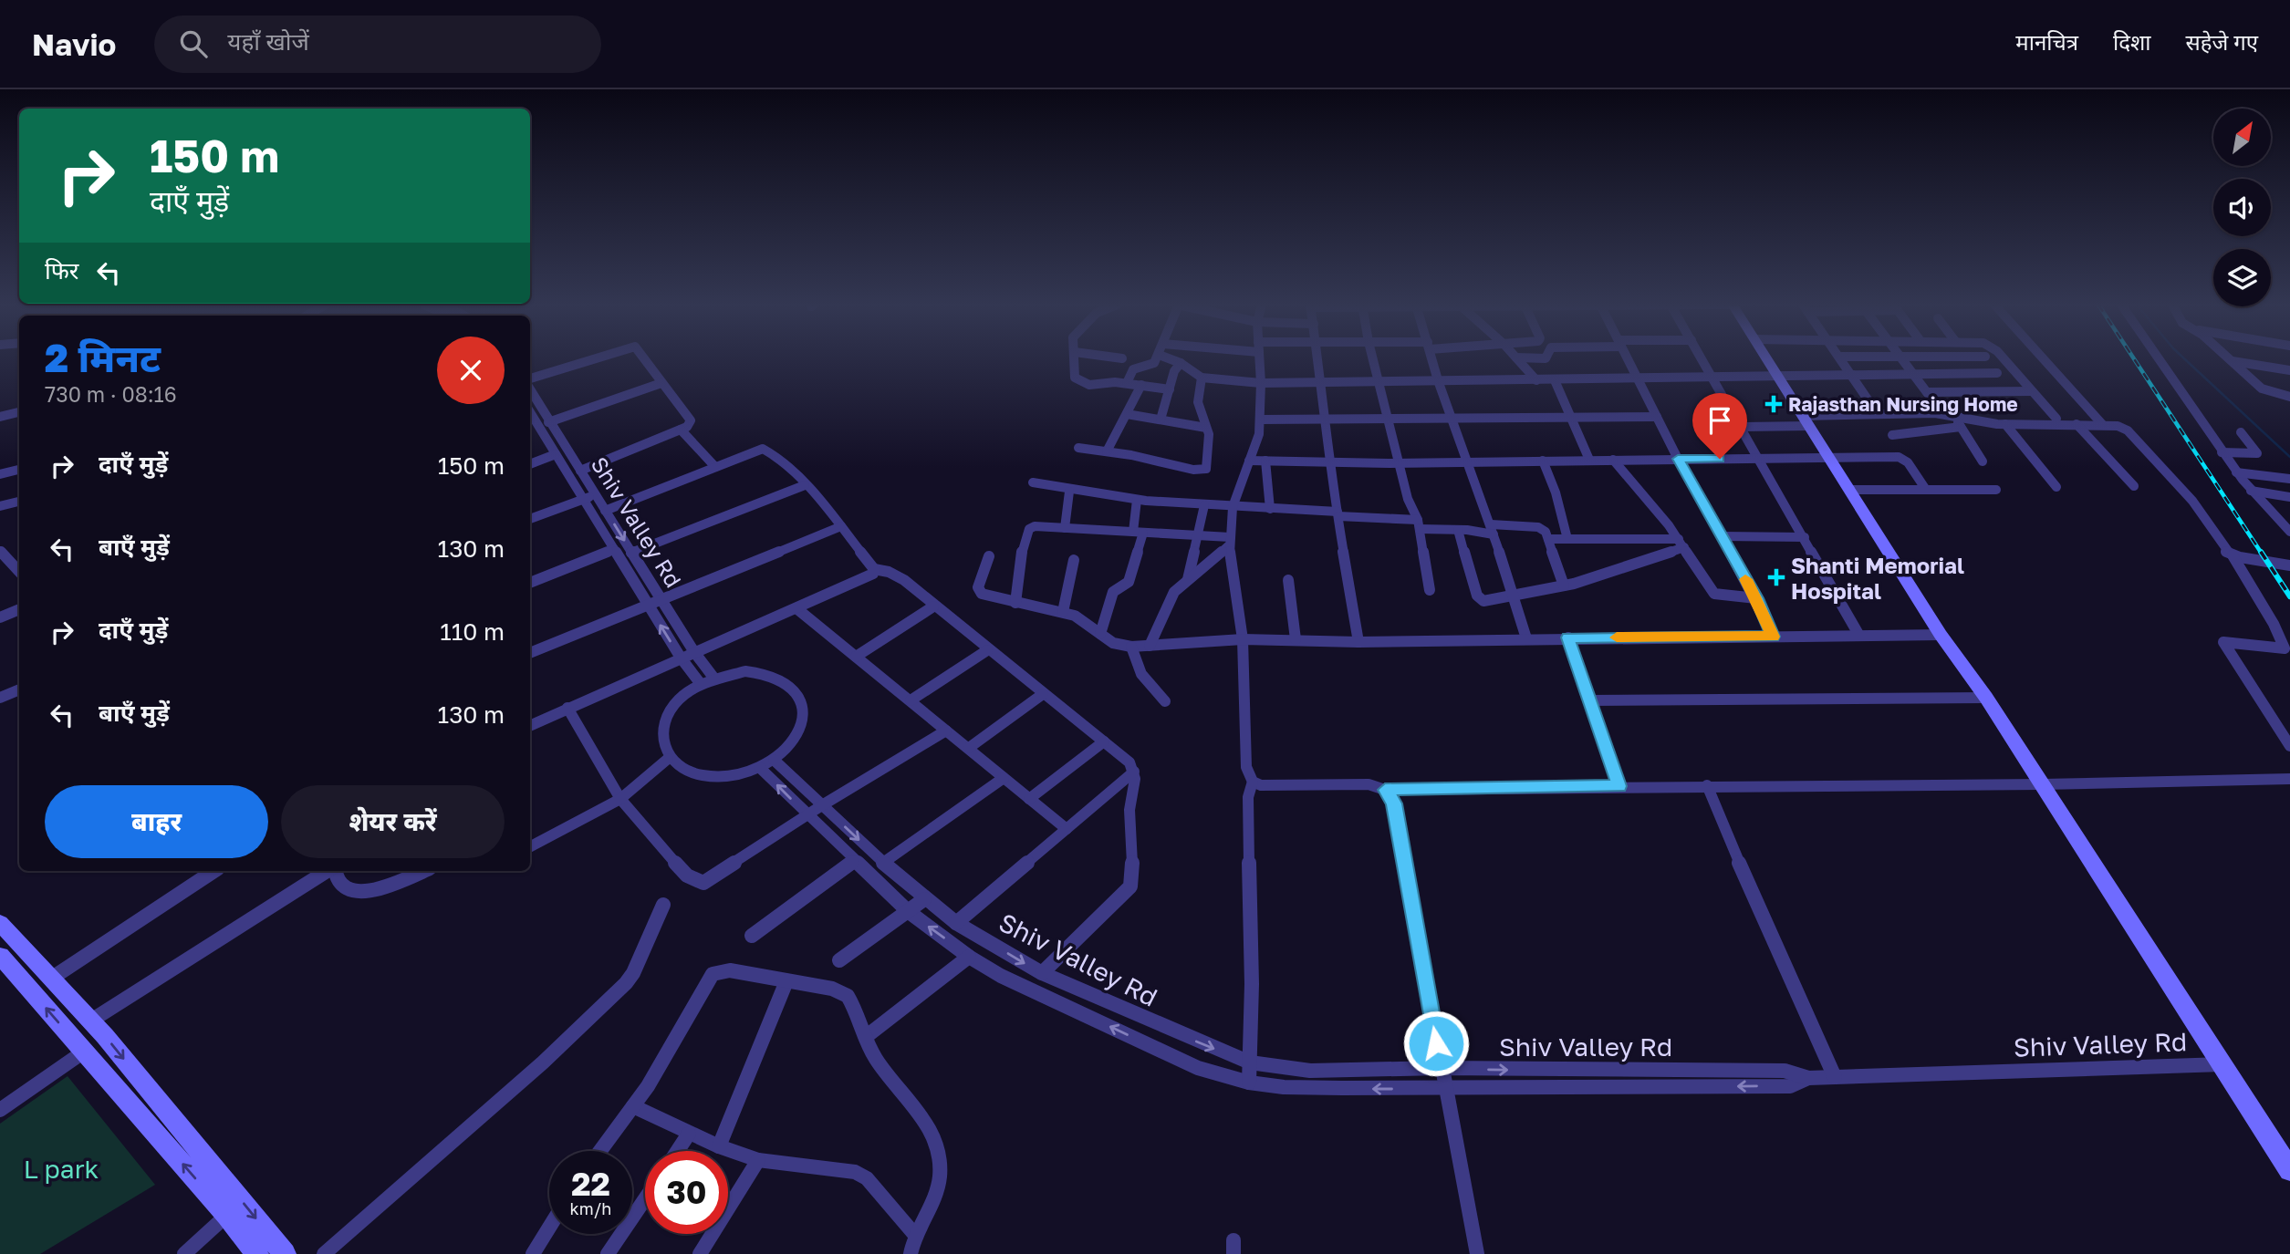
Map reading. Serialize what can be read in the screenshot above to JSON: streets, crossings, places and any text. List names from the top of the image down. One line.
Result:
{"streets":{"street":["Shiv Valley Rd"]},"parks":["L park"],"places":{"health":["Rajasthan Nursing Home","Shanti Memorial Hospital"]},"north":"top right","page":{"header":"Navio","search":"यहाँ खोजें","nav":["मानचित्र","दिशा","सहेजे गए"],"turn":["150 m","दाएँ मुड़ें"],"then":"फिर","heading":["2 मिनट","730 m · 08:16"],"list":[{"name":"दाएँ मुड़ें","value":"150 m"},{"name":"बाएँ मुड़ें","value":"130 m"},{"name":"दाएँ मुड़ें","value":"110 m"},{"name":"बाएँ मुड़ें","value":"130 m"}],"buttons":["बाहर","शेयर करें"],"speed":"22 km/h","limit":"30"}}
